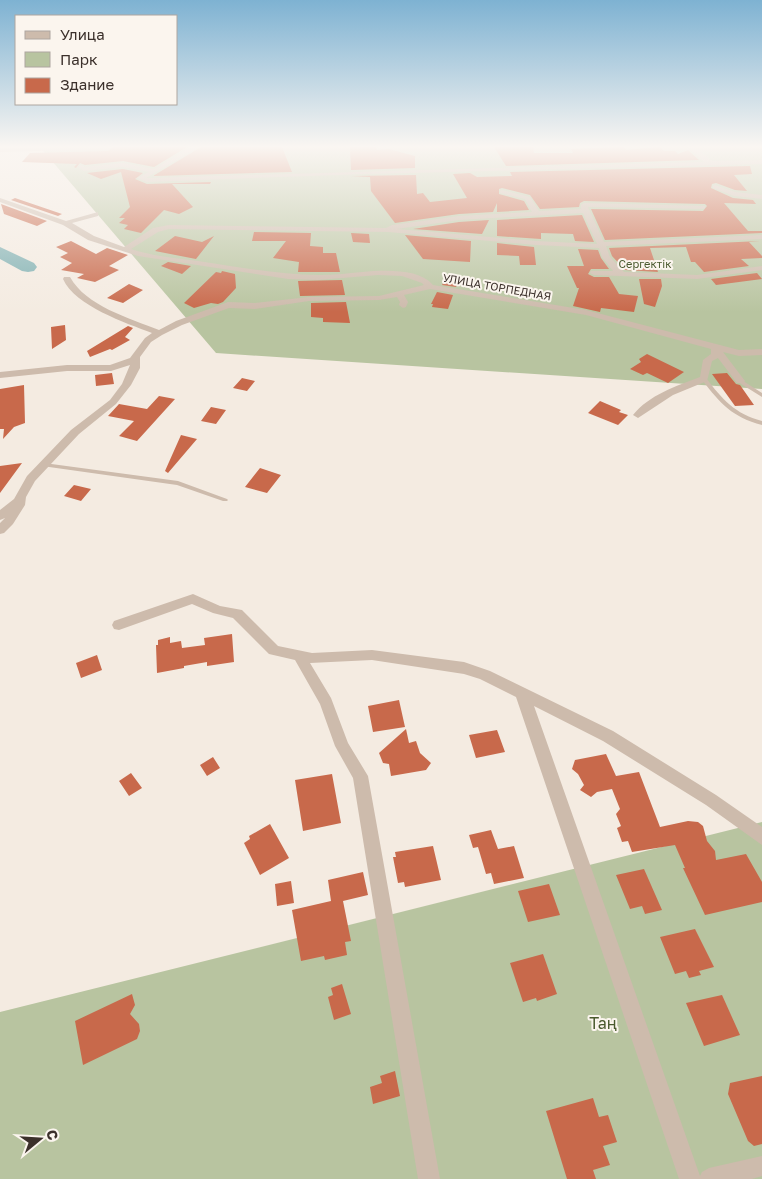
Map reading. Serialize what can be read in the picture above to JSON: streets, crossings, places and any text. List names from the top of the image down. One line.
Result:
{"streets":{"street":["УЛИЦА ТОРПЕДНАЯ"]},"parks":["Сергектік","Таң"],"legend":["Улица","Парк","Здание"],"north":"right"}
